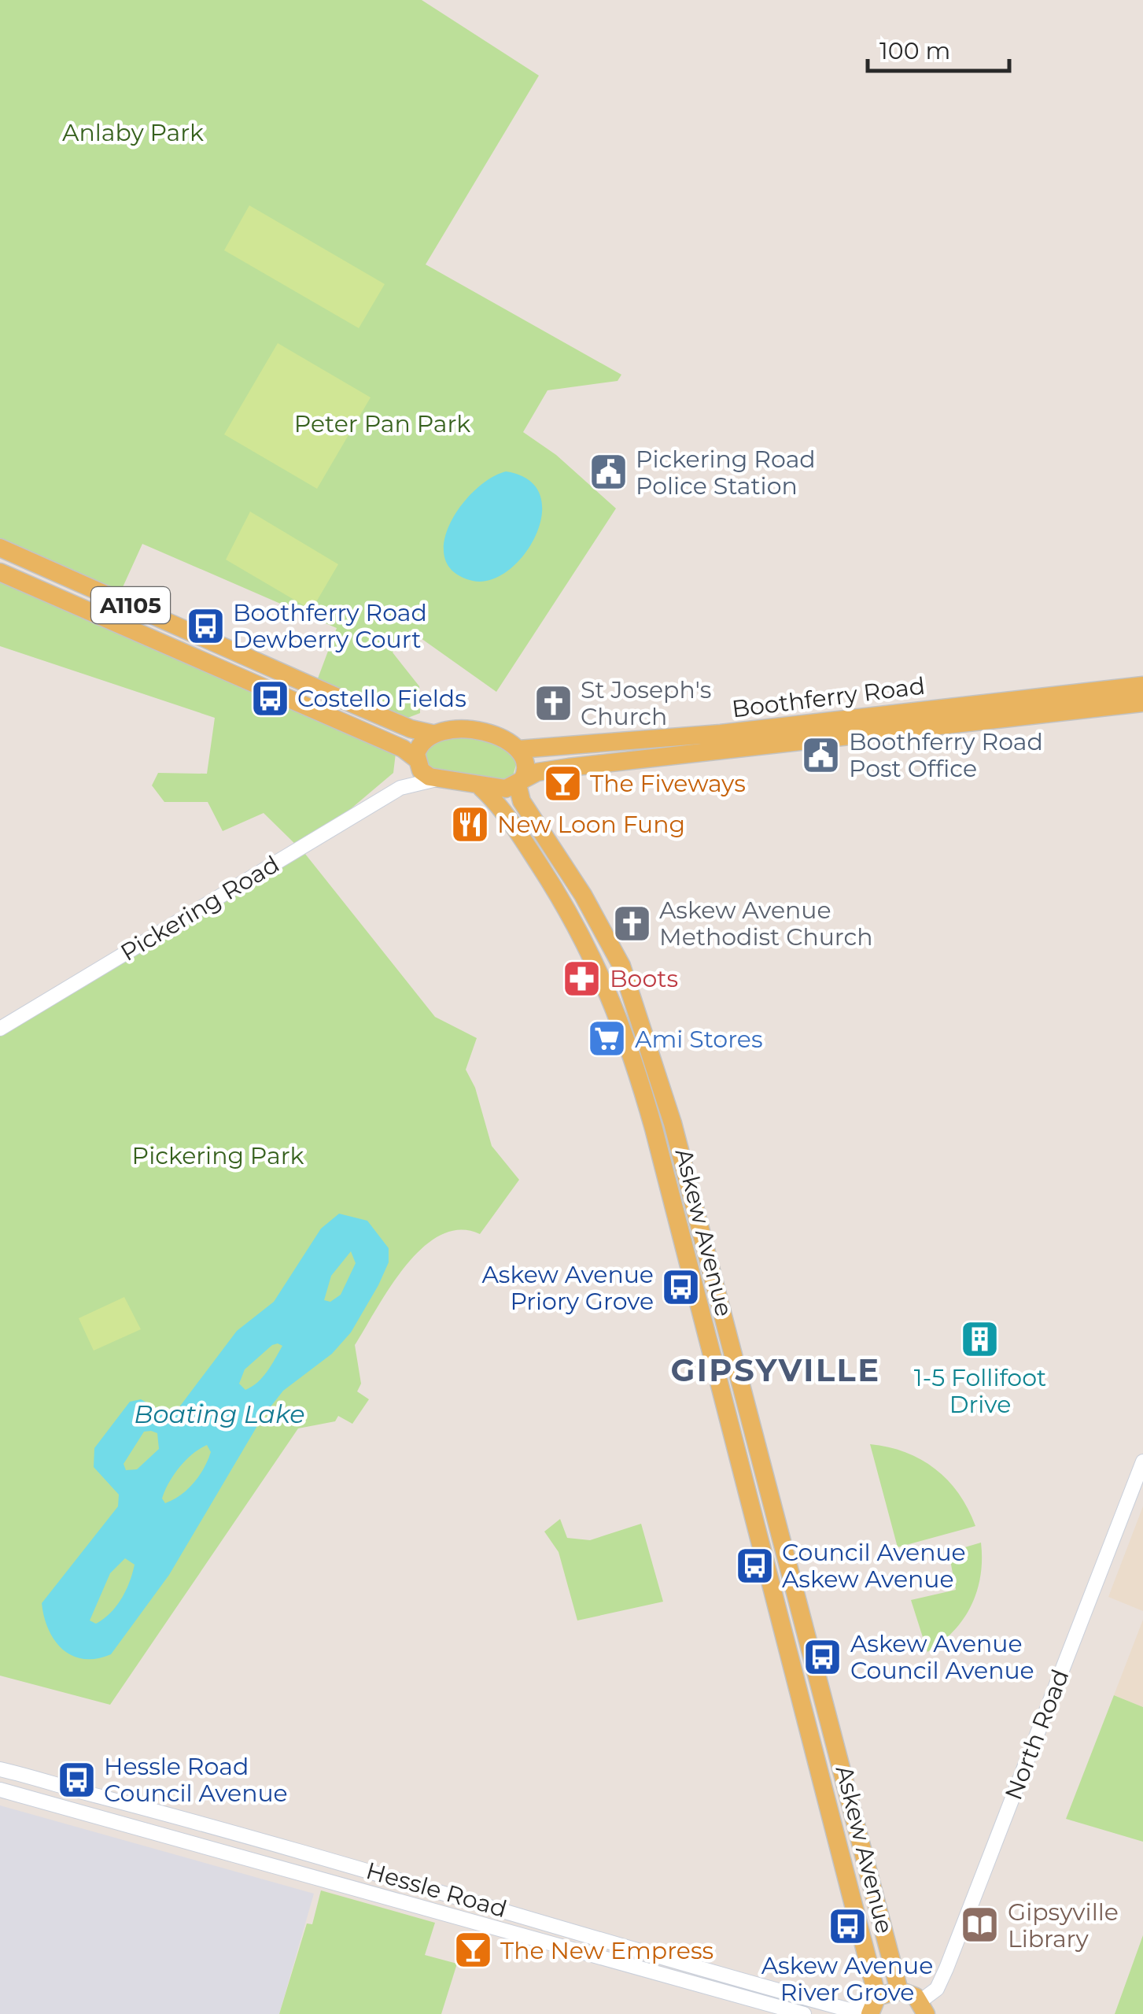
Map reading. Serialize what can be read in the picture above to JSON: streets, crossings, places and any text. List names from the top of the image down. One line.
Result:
{"streets":{"main road":["A1105","Boothferry Road","Askew Avenue"],"street":["Pickering Road","North Road","Hessle Road"]},"crossings":[["A1105","Boothferry Road"],["A1105","Pickering Road"],["A1105","Askew Avenue"],["Boothferry Road","Askew Avenue"],["Askew Avenue","Hessle Road"]],"districts":["GIPSYVILLE"],"water":["Boating Lake"],"parks":["Anlaby Park","Peter Pan Park","Pickering Park"],"places":{"public building":["Pickering Road Police Station","Boothferry Road Post Office"],"bus stop":["Boothferry Road Dewberry Court","Costello Fields","Askew Avenue Priory Grove","Council Avenue Askew Avenue","Askew Avenue Council Avenue","Hessle Road Council Avenue","Askew Avenue River Grove"],"church":["St Joseph's Church","Askew Avenue Methodist Church"],"bar":["The Fiveways","The New Empress"],"restaurant":["New Loon Fung"],"pharmacy":["Boots"],"supermarket":["Ami Stores"],"building":["1-5 Follifoot Drive"],"library":["Gipsyville Library"]},"scale_bar":"100 m"}
